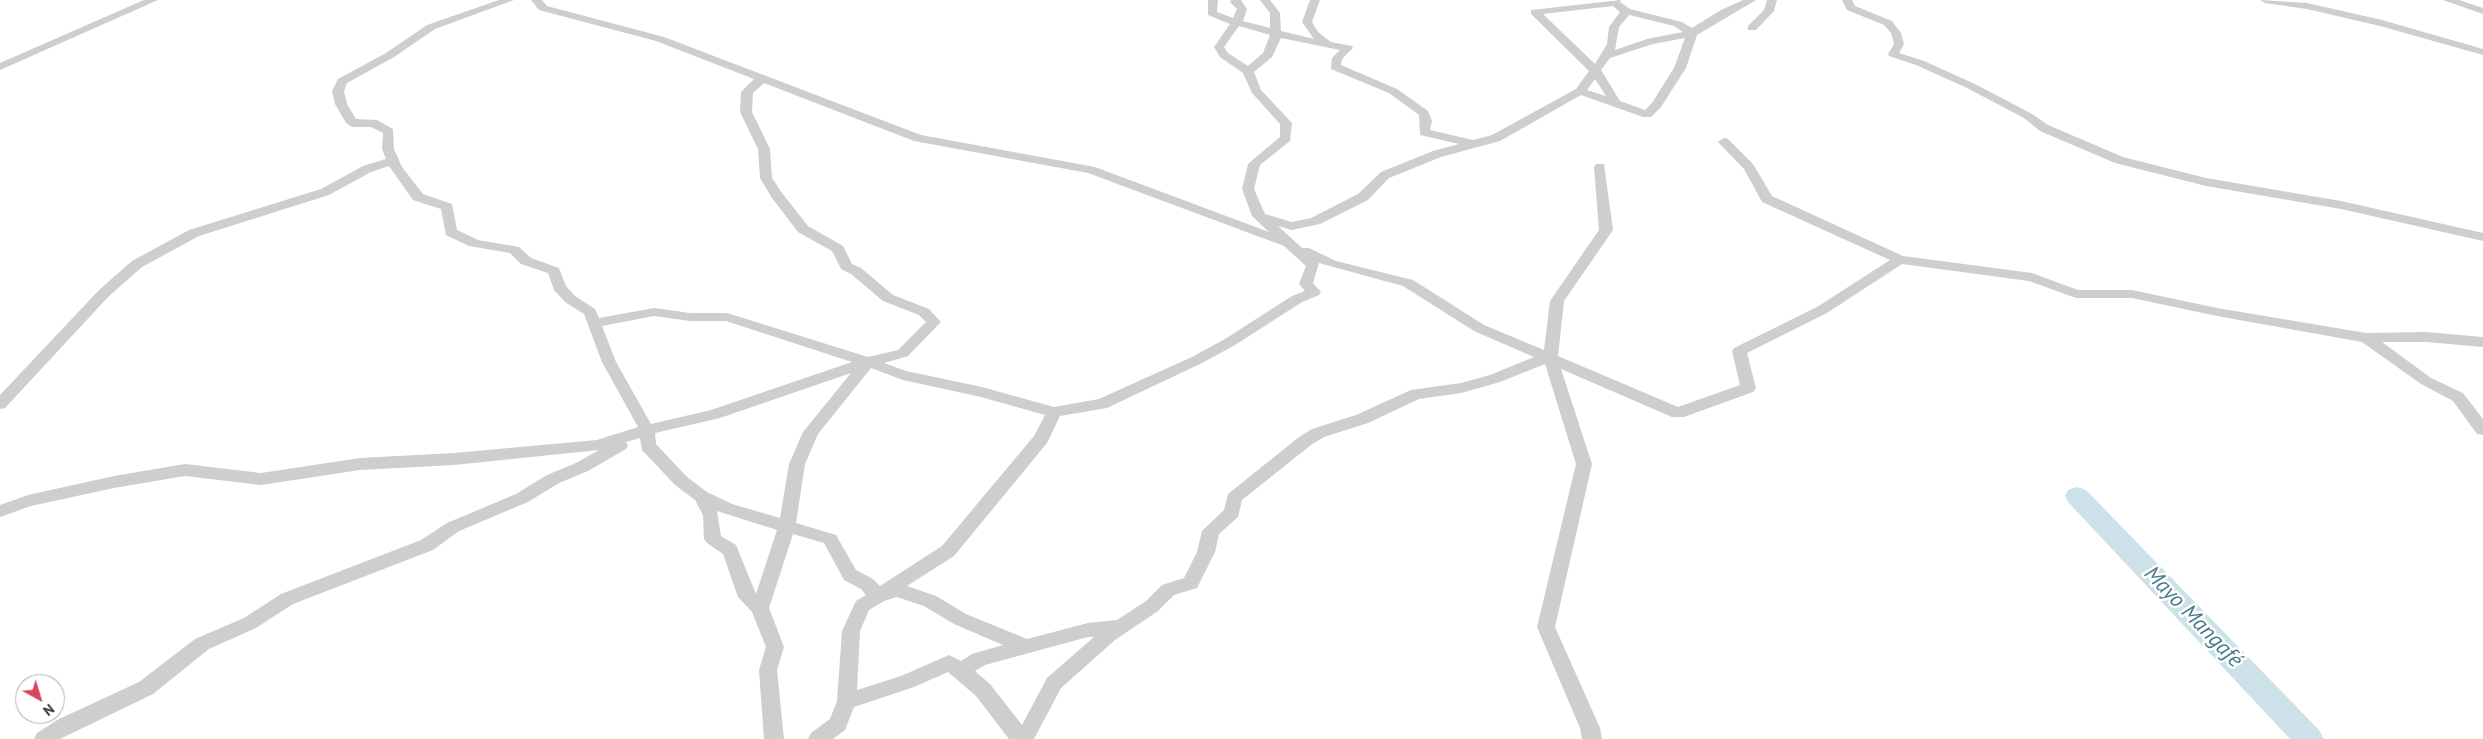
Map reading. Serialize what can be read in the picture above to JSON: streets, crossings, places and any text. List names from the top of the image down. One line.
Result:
{"water":["Mayo Mangafé"],"north":"bottom right"}
